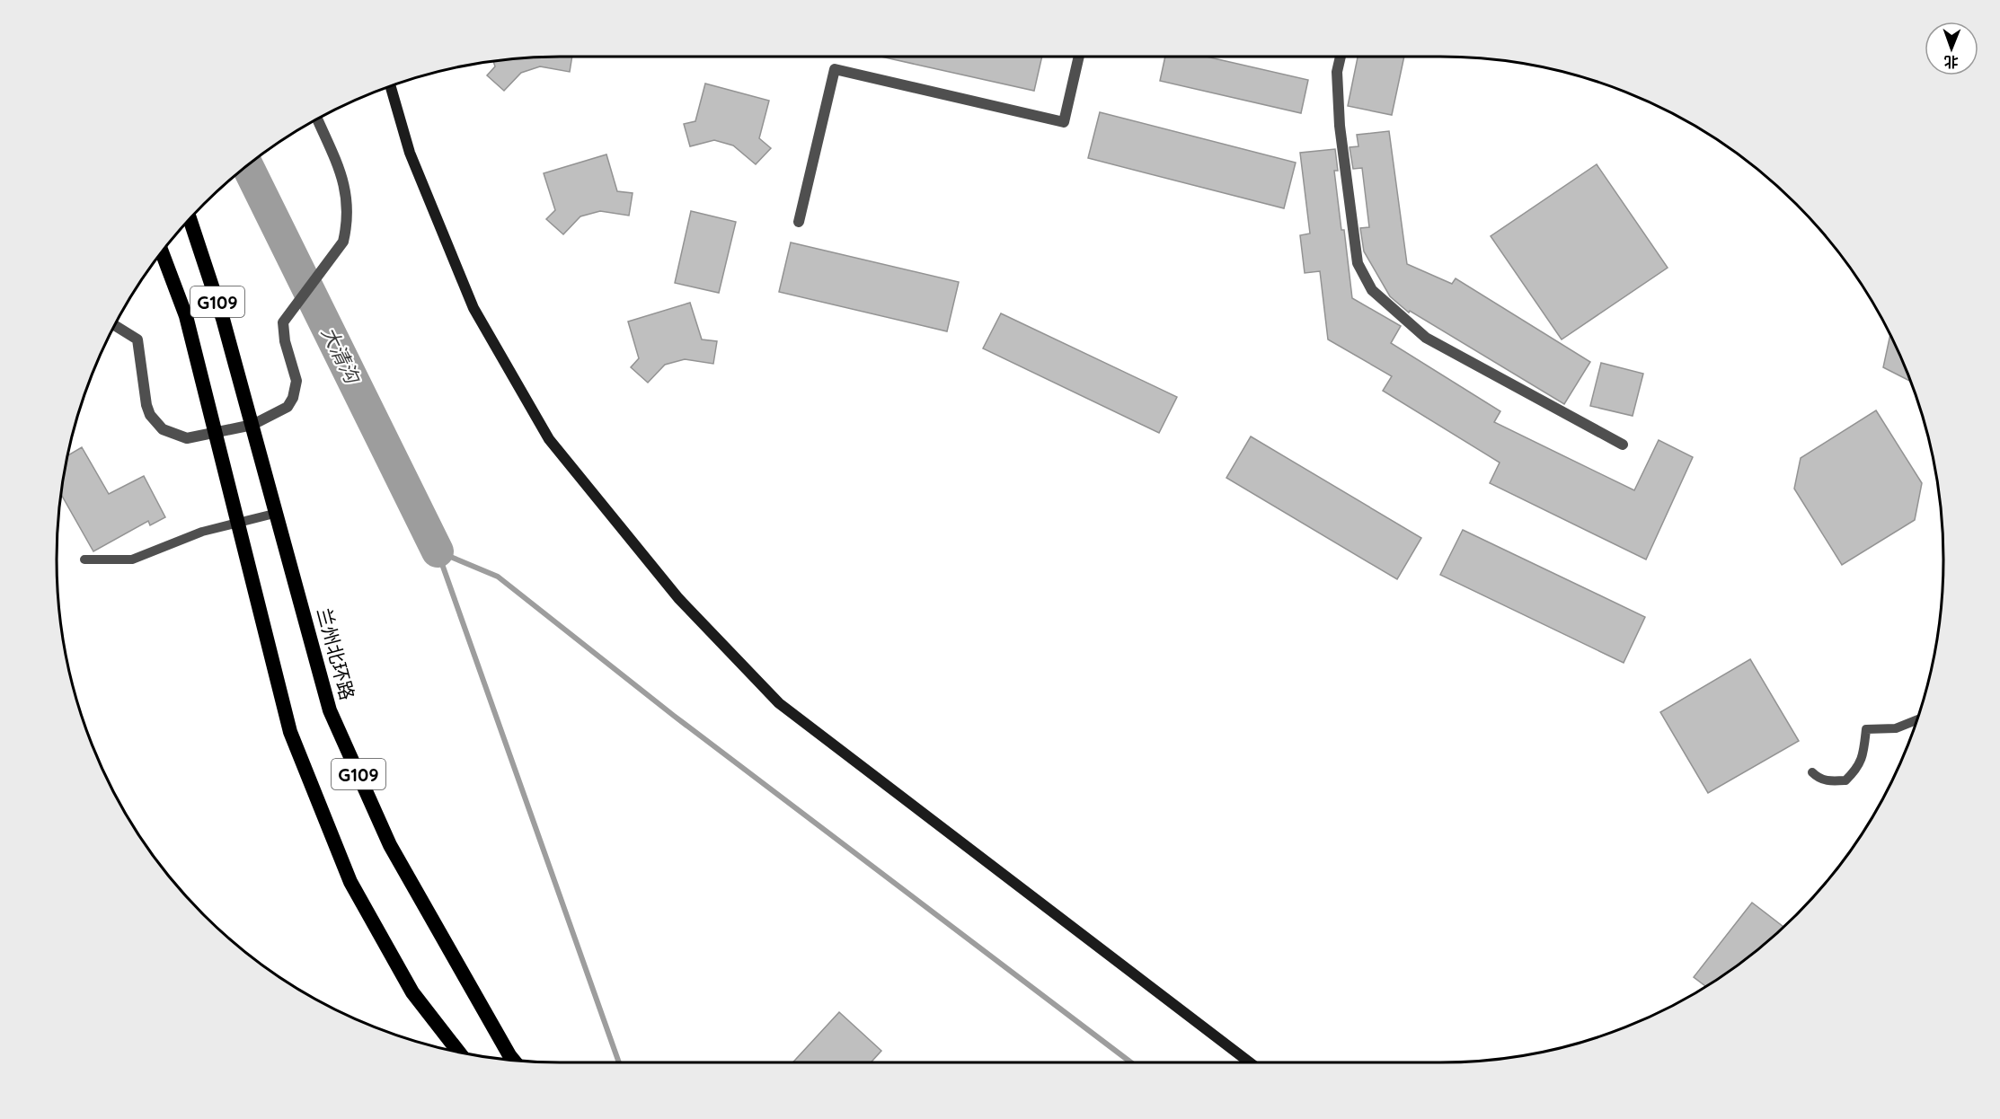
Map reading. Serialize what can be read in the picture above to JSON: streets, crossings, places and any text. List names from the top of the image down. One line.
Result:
{"streets":{"highway":["G109","兰州北环路"]},"water":["大清沟"],"north":"bottom"}
